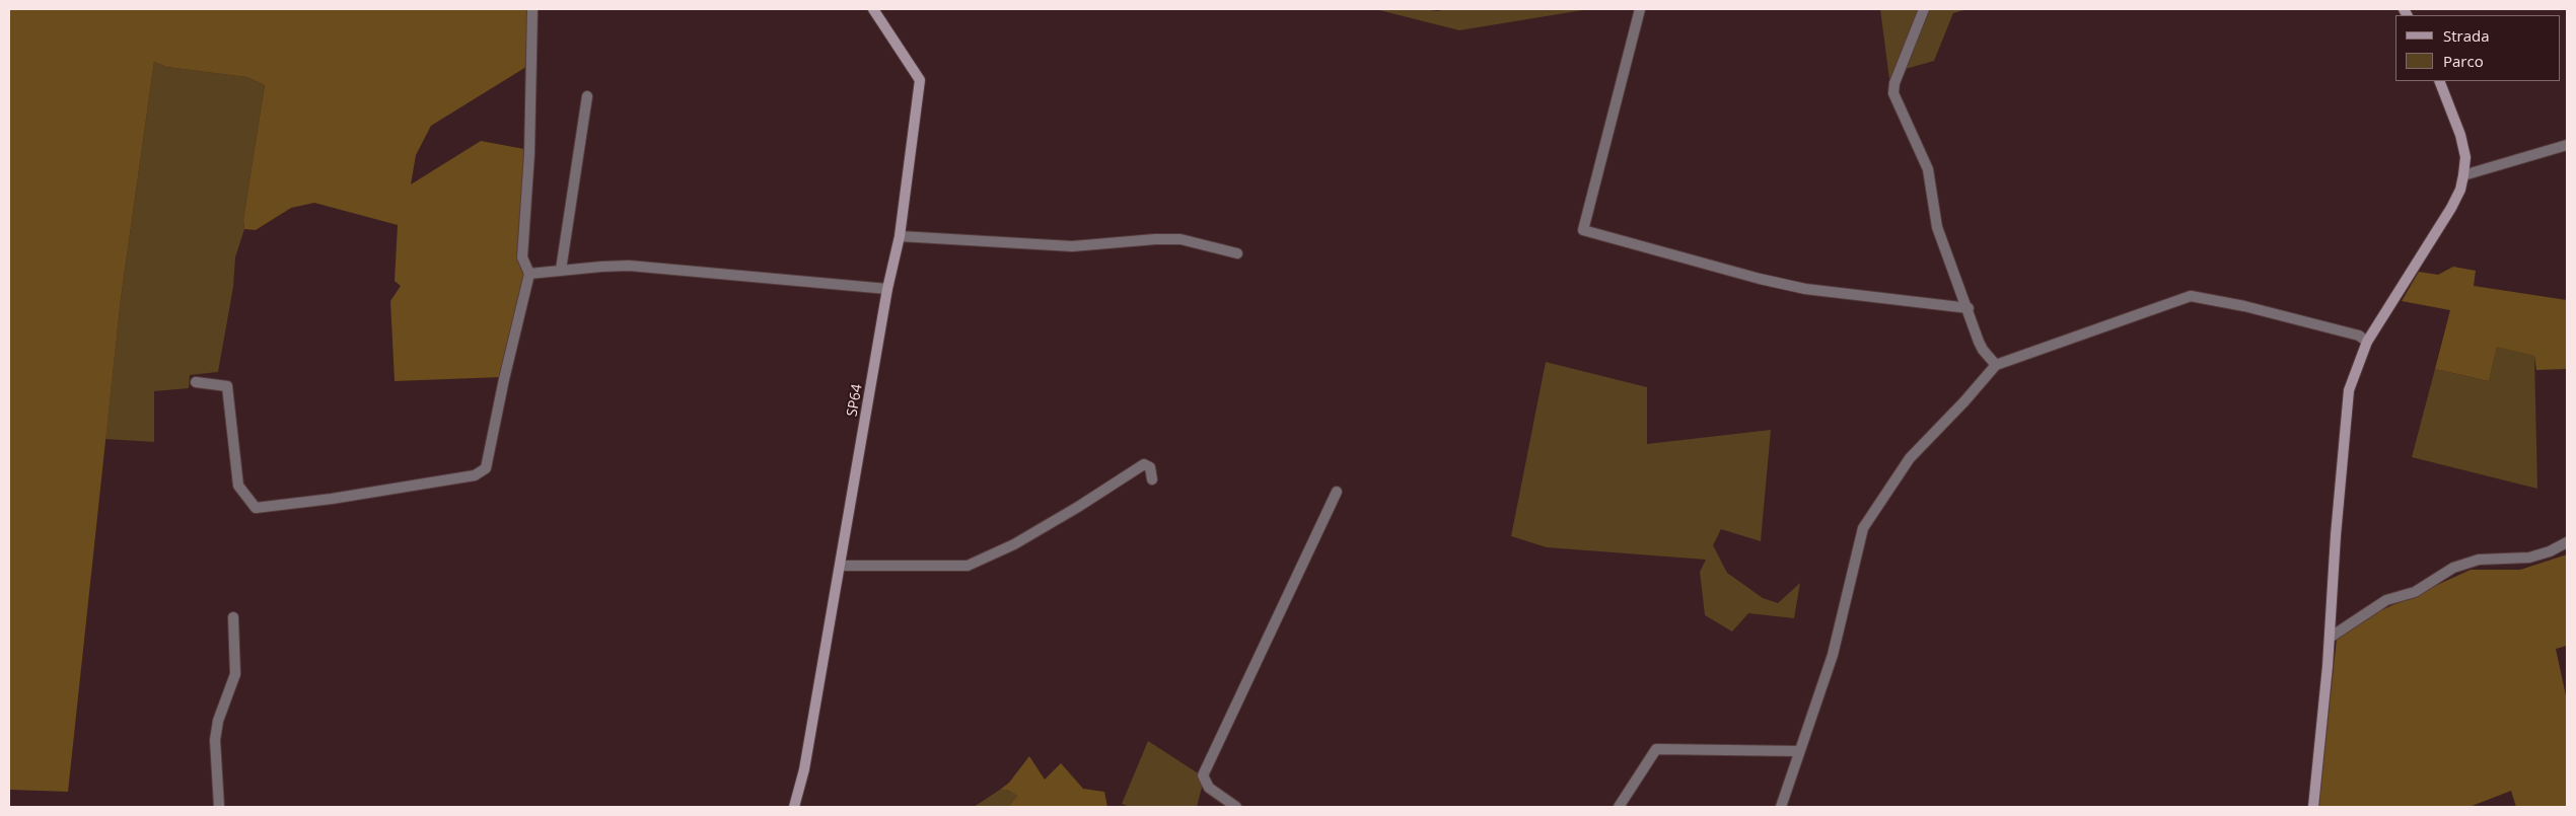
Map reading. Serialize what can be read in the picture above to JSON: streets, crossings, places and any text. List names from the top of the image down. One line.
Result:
{"streets":{"street":["SP64"]},"legend":["Strada","Parco"]}
